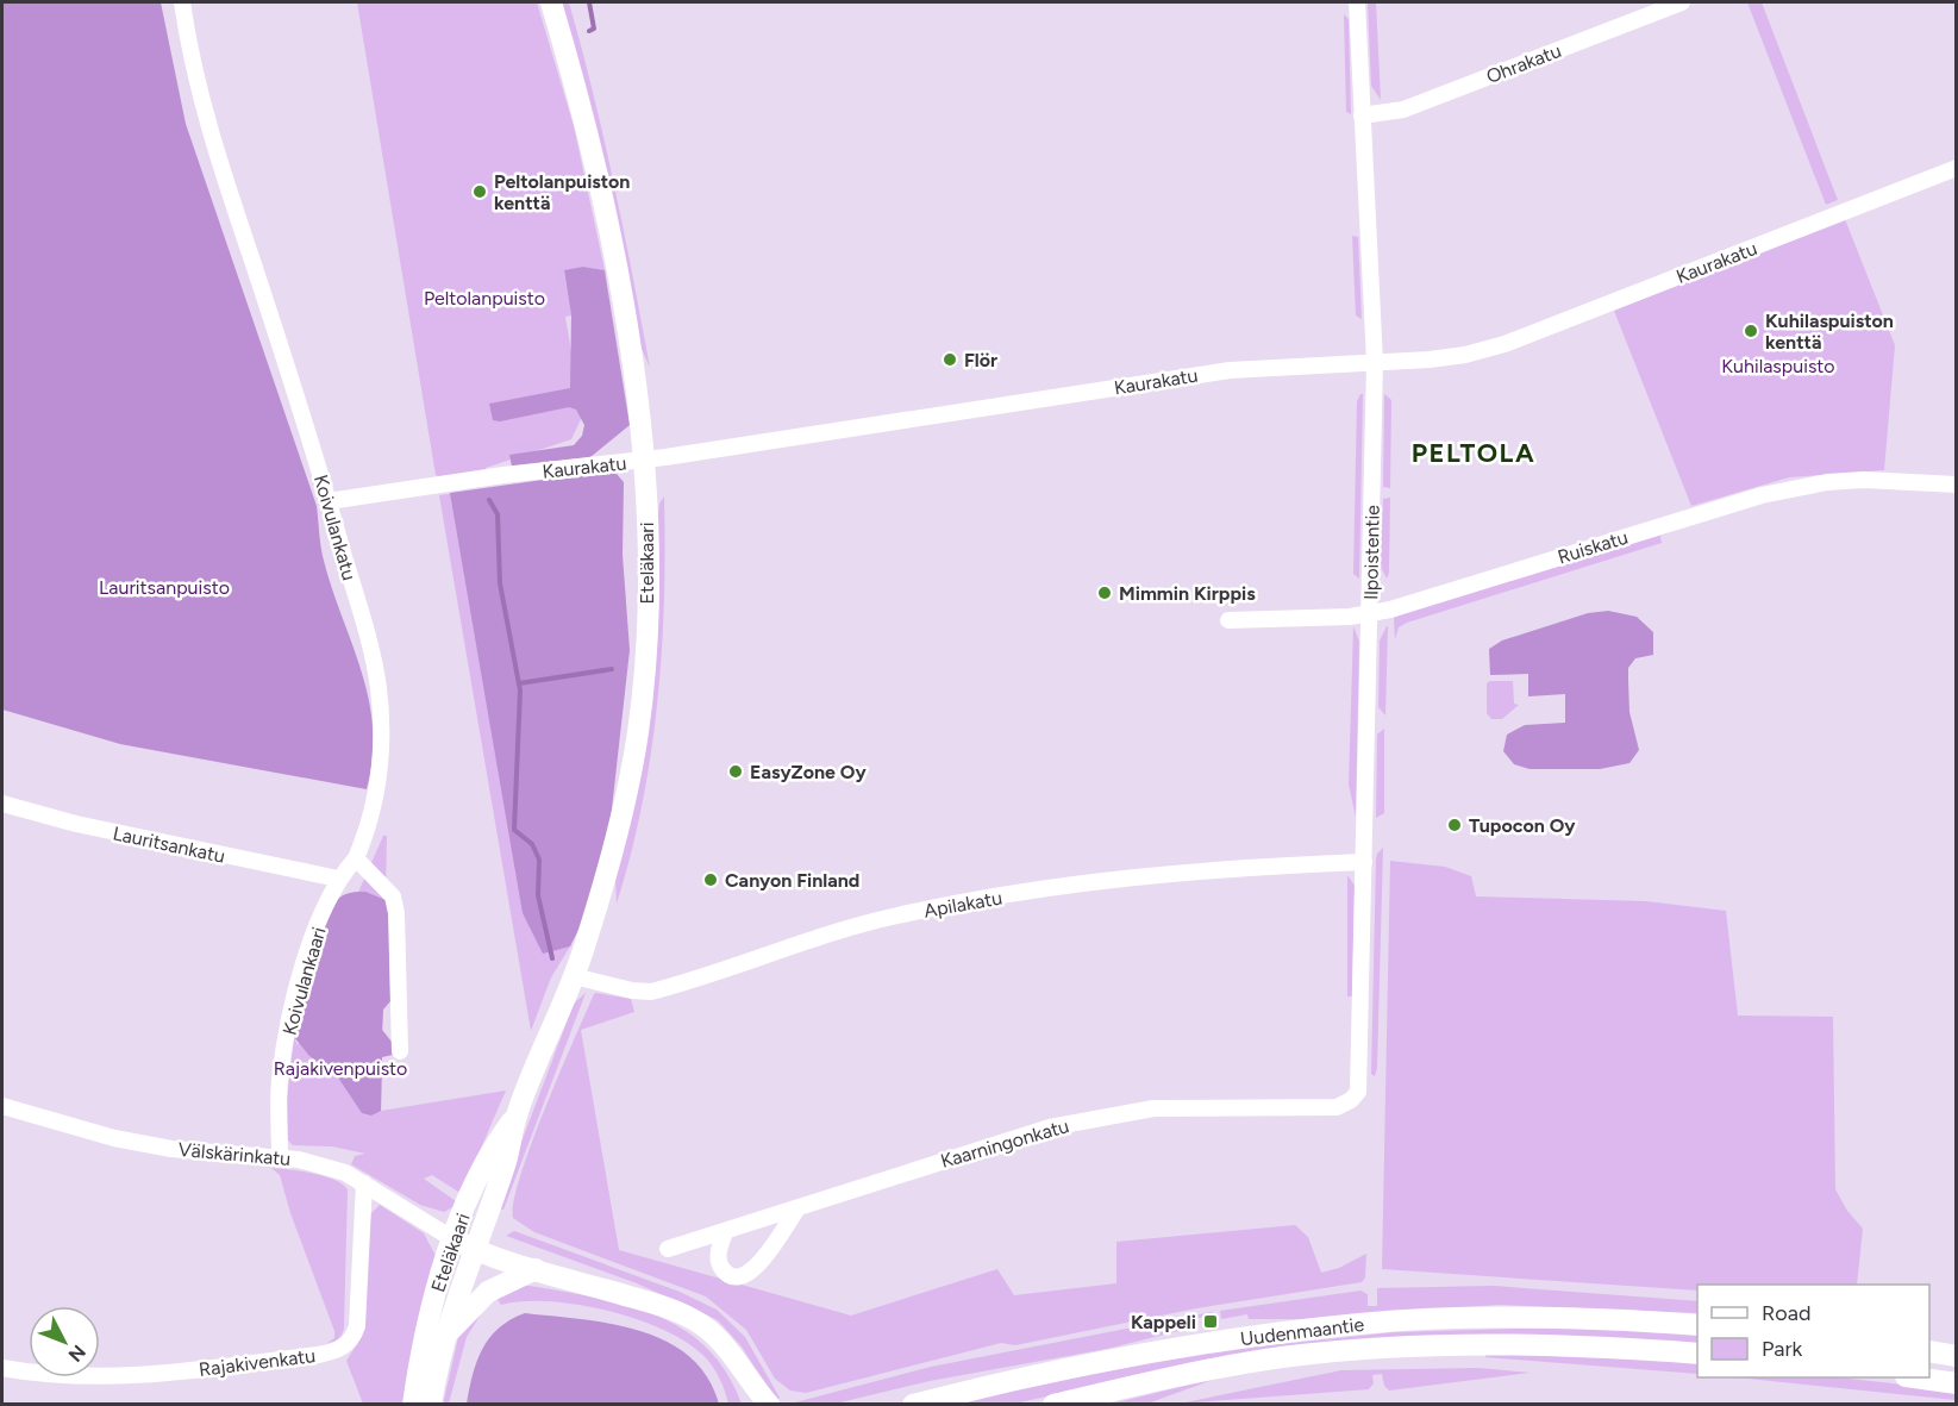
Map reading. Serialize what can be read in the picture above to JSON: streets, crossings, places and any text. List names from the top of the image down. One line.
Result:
{"streets":{"main road":["Eteläkaari","Uudenmaantie"],"street":["Ohrakatu","Kaurakatu","Koivulankatu","Ruiskatu","Ilpoistentie","Lauritsankatu","Apilakatu","Koivulankaari","Kaarningonkatu","Välskärinkatu","Rajakivenkatu"]},"crossings":[["Ohrakatu","Ilpoistentie"],["Kaurakatu","Koivulankatu"],["Kaurakatu","Ilpoistentie"],["Kaurakatu","Eteläkaari"],["Koivulankatu","Koivulankaari"],["Ruiskatu","Ilpoistentie"],["Ilpoistentie","Apilakatu"],["Ilpoistentie","Kaarningonkatu"],["Eteläkaari","Apilakatu"],["Eteläkaari","Välskärinkatu"],["Lauritsankatu","Koivulankaari"],["Koivulankaari","Välskärinkatu"],["Välskärinkatu","Rajakivenkatu"]],"districts":["PELTOLA"],"parks":["Peltolanpuisto","Kuhilaspuisto","Lauritsanpuisto","Rajakivenpuisto"],"places":{"other":["Peltolanpuiston kenttä","Kuhilaspuiston kenttä","Flör","Mimmin Kirppis","EasyZone Oy","Tupocon Oy","Canyon Finland"],"transit":["Kappeli"]},"legend":["Road","Park"],"north":"bottom right"}
